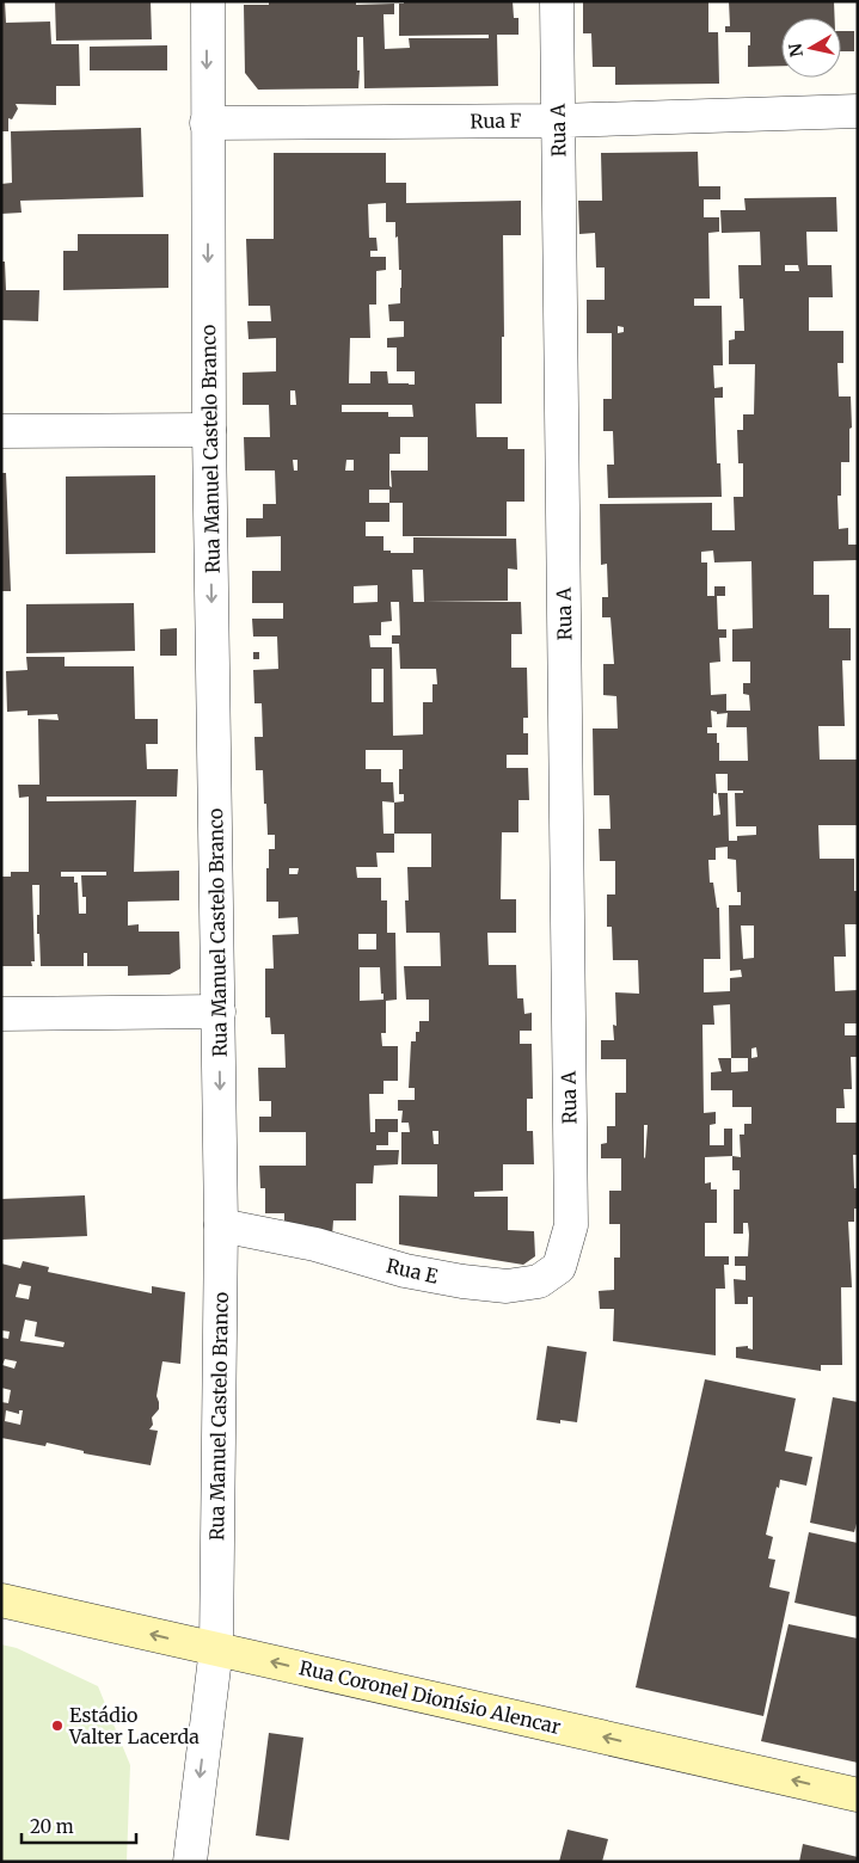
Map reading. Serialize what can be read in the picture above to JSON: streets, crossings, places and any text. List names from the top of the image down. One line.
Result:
{"streets":{"main road":["Rua Coronel Dionísio Alencar"],"street":["Rua F","Rua A","Rua Manuel Castelo Branco","Rua E"]},"crossings":[["Rua F","Rua A"],["Rua F","Rua Manuel Castelo Branco"],["Rua A","Rua E"],["Rua Manuel Castelo Branco","Rua E"],["Rua Manuel Castelo Branco","Rua Coronel Dionísio Alencar"]],"one_way":["Rua Manuel Castelo Branco","Rua Coronel Dionísio Alencar"],"places":["Estádio Valter Lacerda"],"scale_bar":"20 m","north":"left"}
